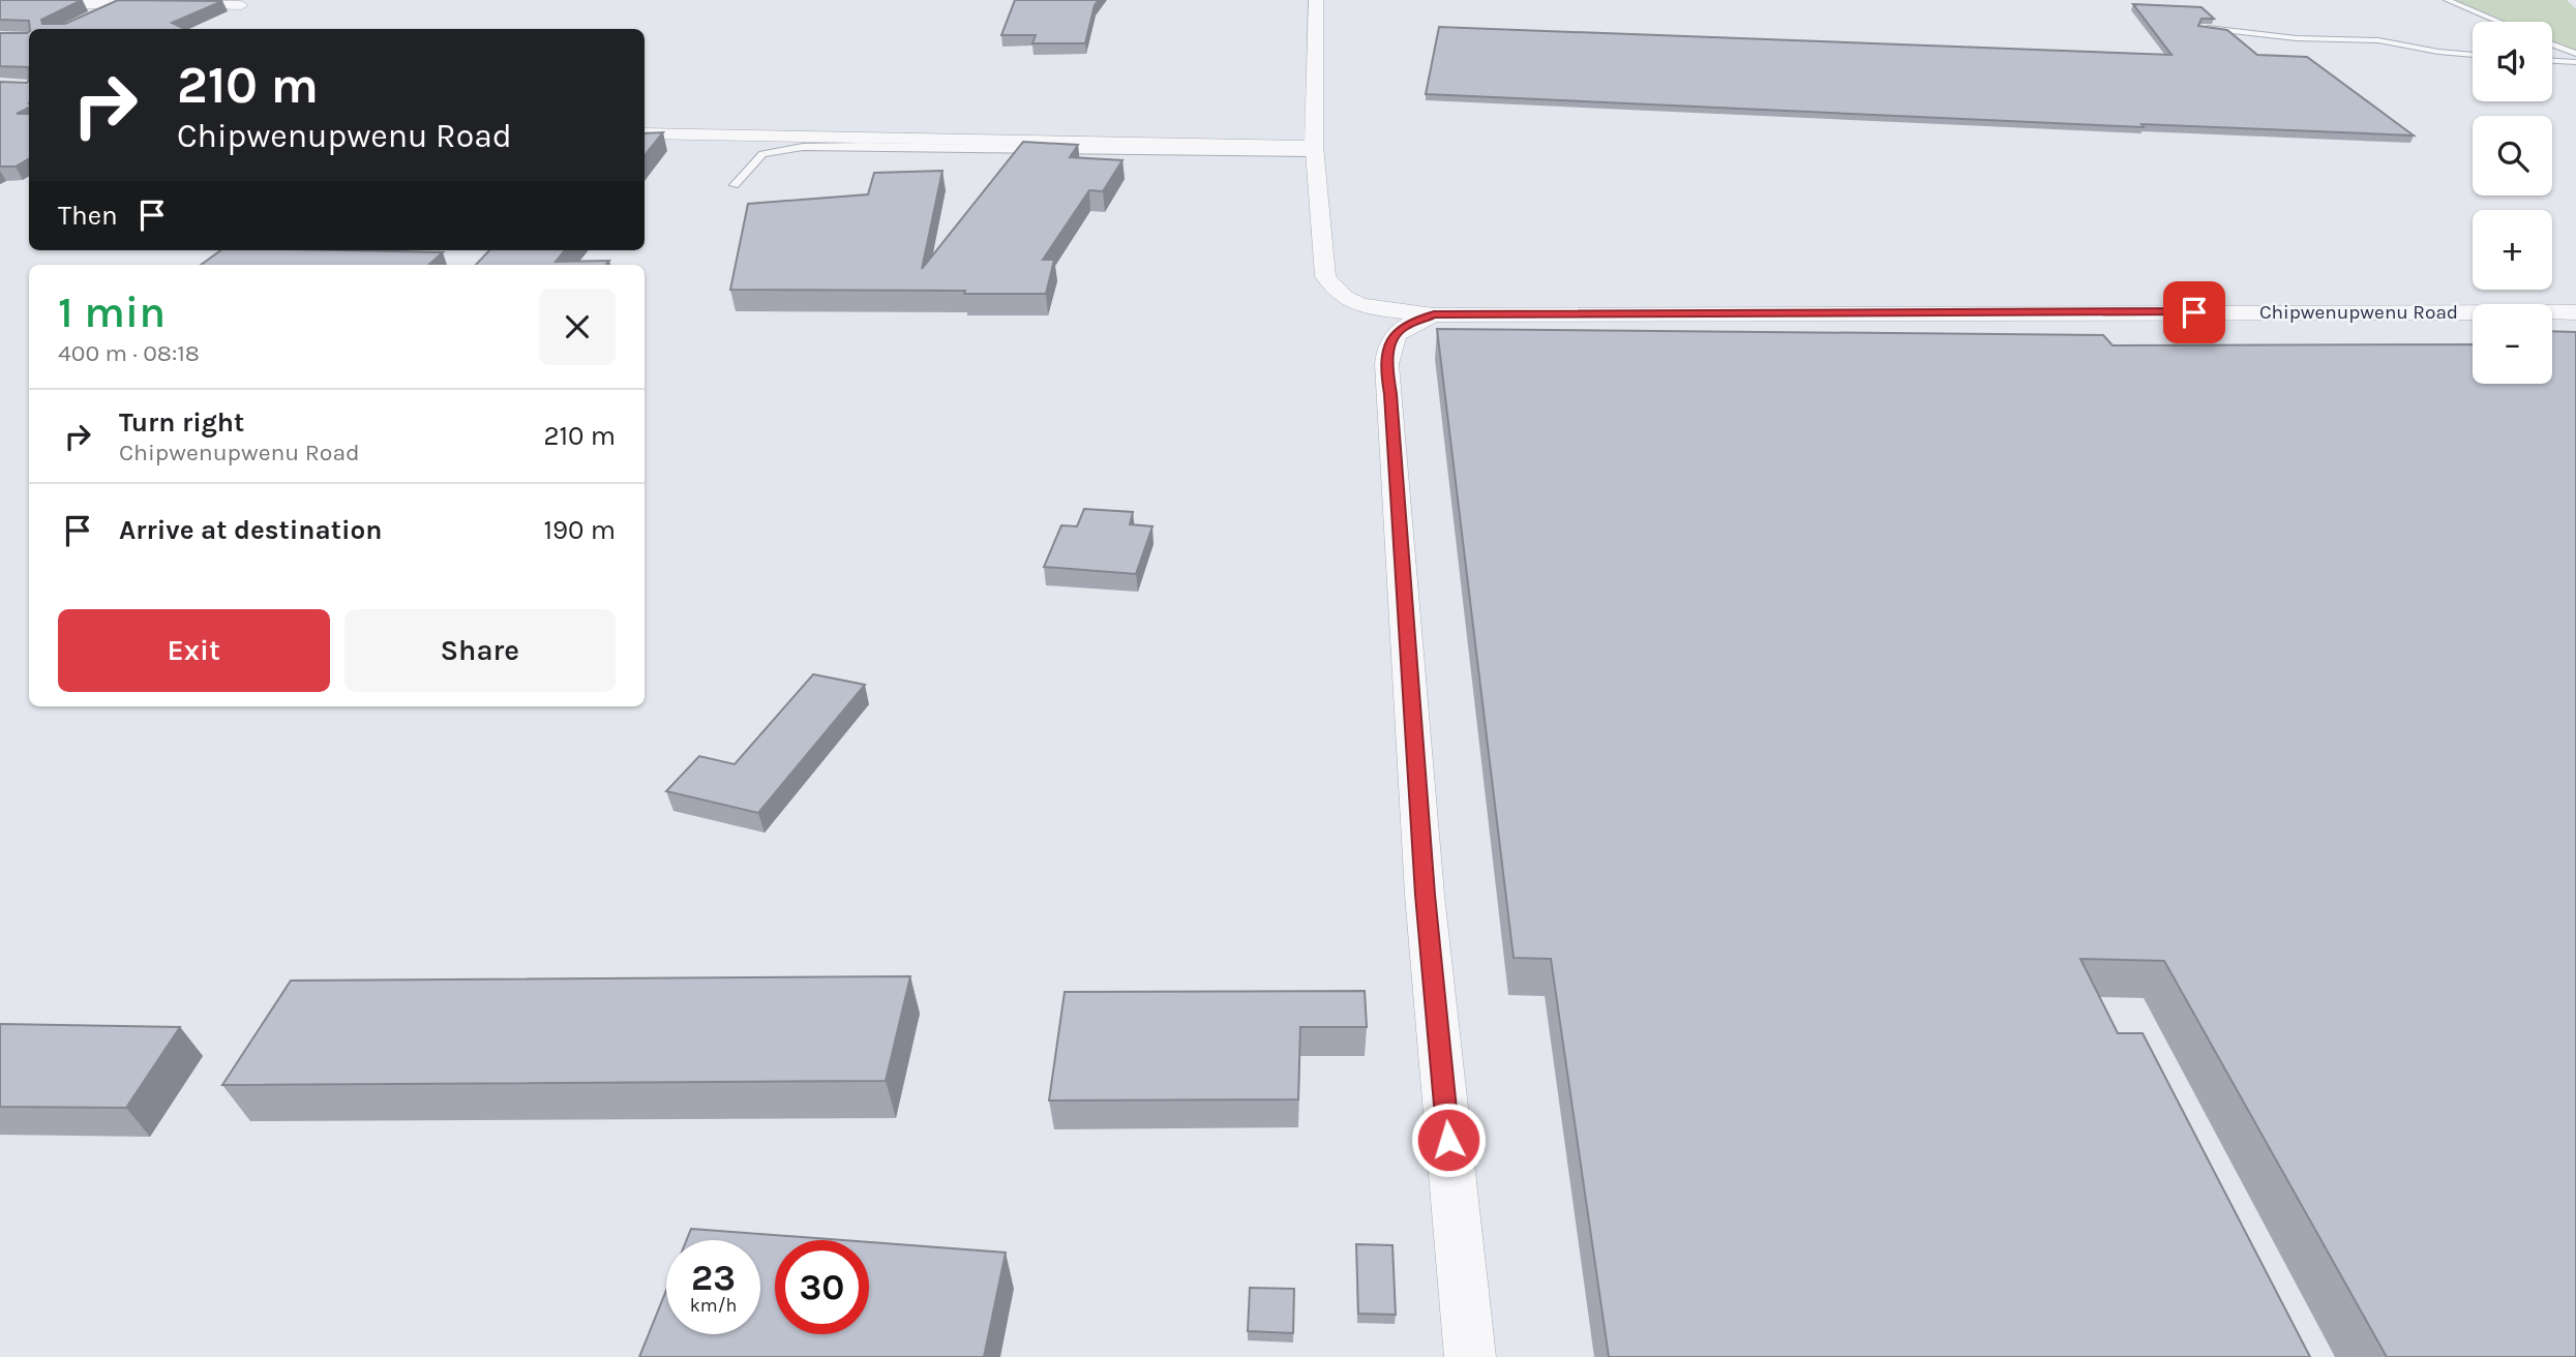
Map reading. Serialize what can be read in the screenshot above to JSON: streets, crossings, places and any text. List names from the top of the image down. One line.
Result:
{"streets":{"street":["Chipwenupwenu Road"]},"page":{"map_buttons":["+","−"],"turn":["210 m","Chipwenupwenu Road"],"then":"Then","heading":["1 min","400 m · 08:18"],"list":[{"name":"Turn right","note":"Chipwenupwenu Road","value":"210 m"},{"name":"Arrive at destination","value":"190 m"}],"buttons":["Exit","Share"],"speed":"23 km/h","limit":"30"}}
